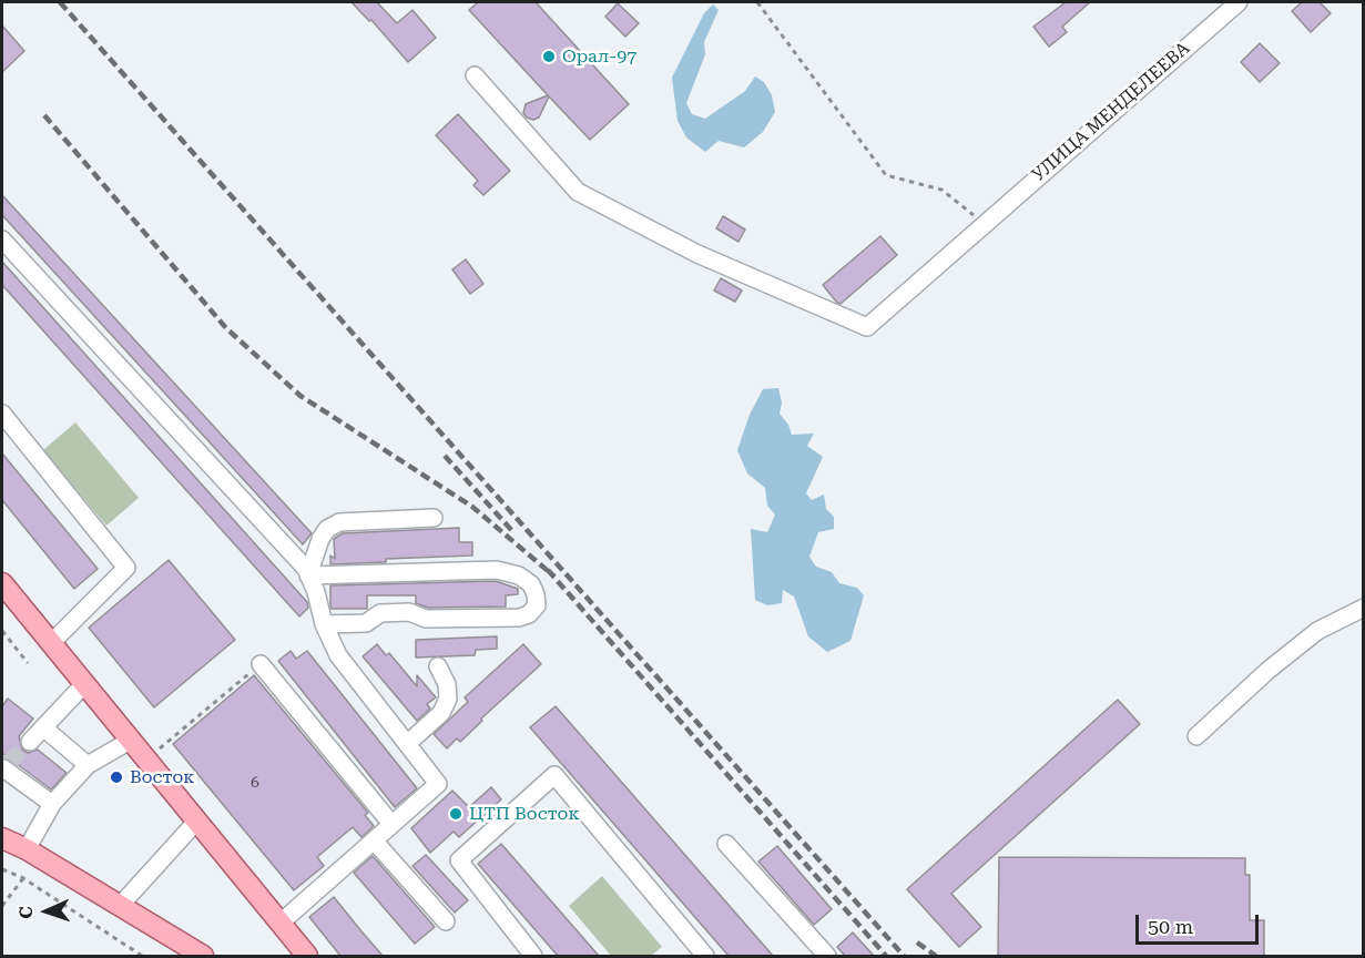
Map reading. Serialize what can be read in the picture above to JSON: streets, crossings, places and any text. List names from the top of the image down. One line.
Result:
{"streets":{"street":["УЛИЦА МЕНДЕЛЕЕВА"]},"places":["Орал-97","Восток","ЦТП Восток"],"house_numbers":["6"],"scale_bar":"50 m","north":"left"}
